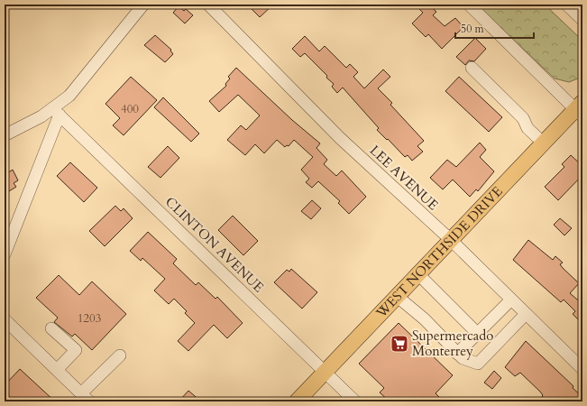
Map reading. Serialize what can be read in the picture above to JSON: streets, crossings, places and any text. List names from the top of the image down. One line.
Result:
{"streets":{"main road":["WEST NORTHSIDE DRIVE"],"street":["LEE AVENUE","CLINTON AVENUE"]},"crossings":[["LEE AVENUE","WEST NORTHSIDE DRIVE"],["CLINTON AVENUE","WEST NORTHSIDE DRIVE"]],"places":{"supermarket":["Supermercado Monterrey"]},"house_numbers":["400","1203"],"scale_bar":"50 m"}
